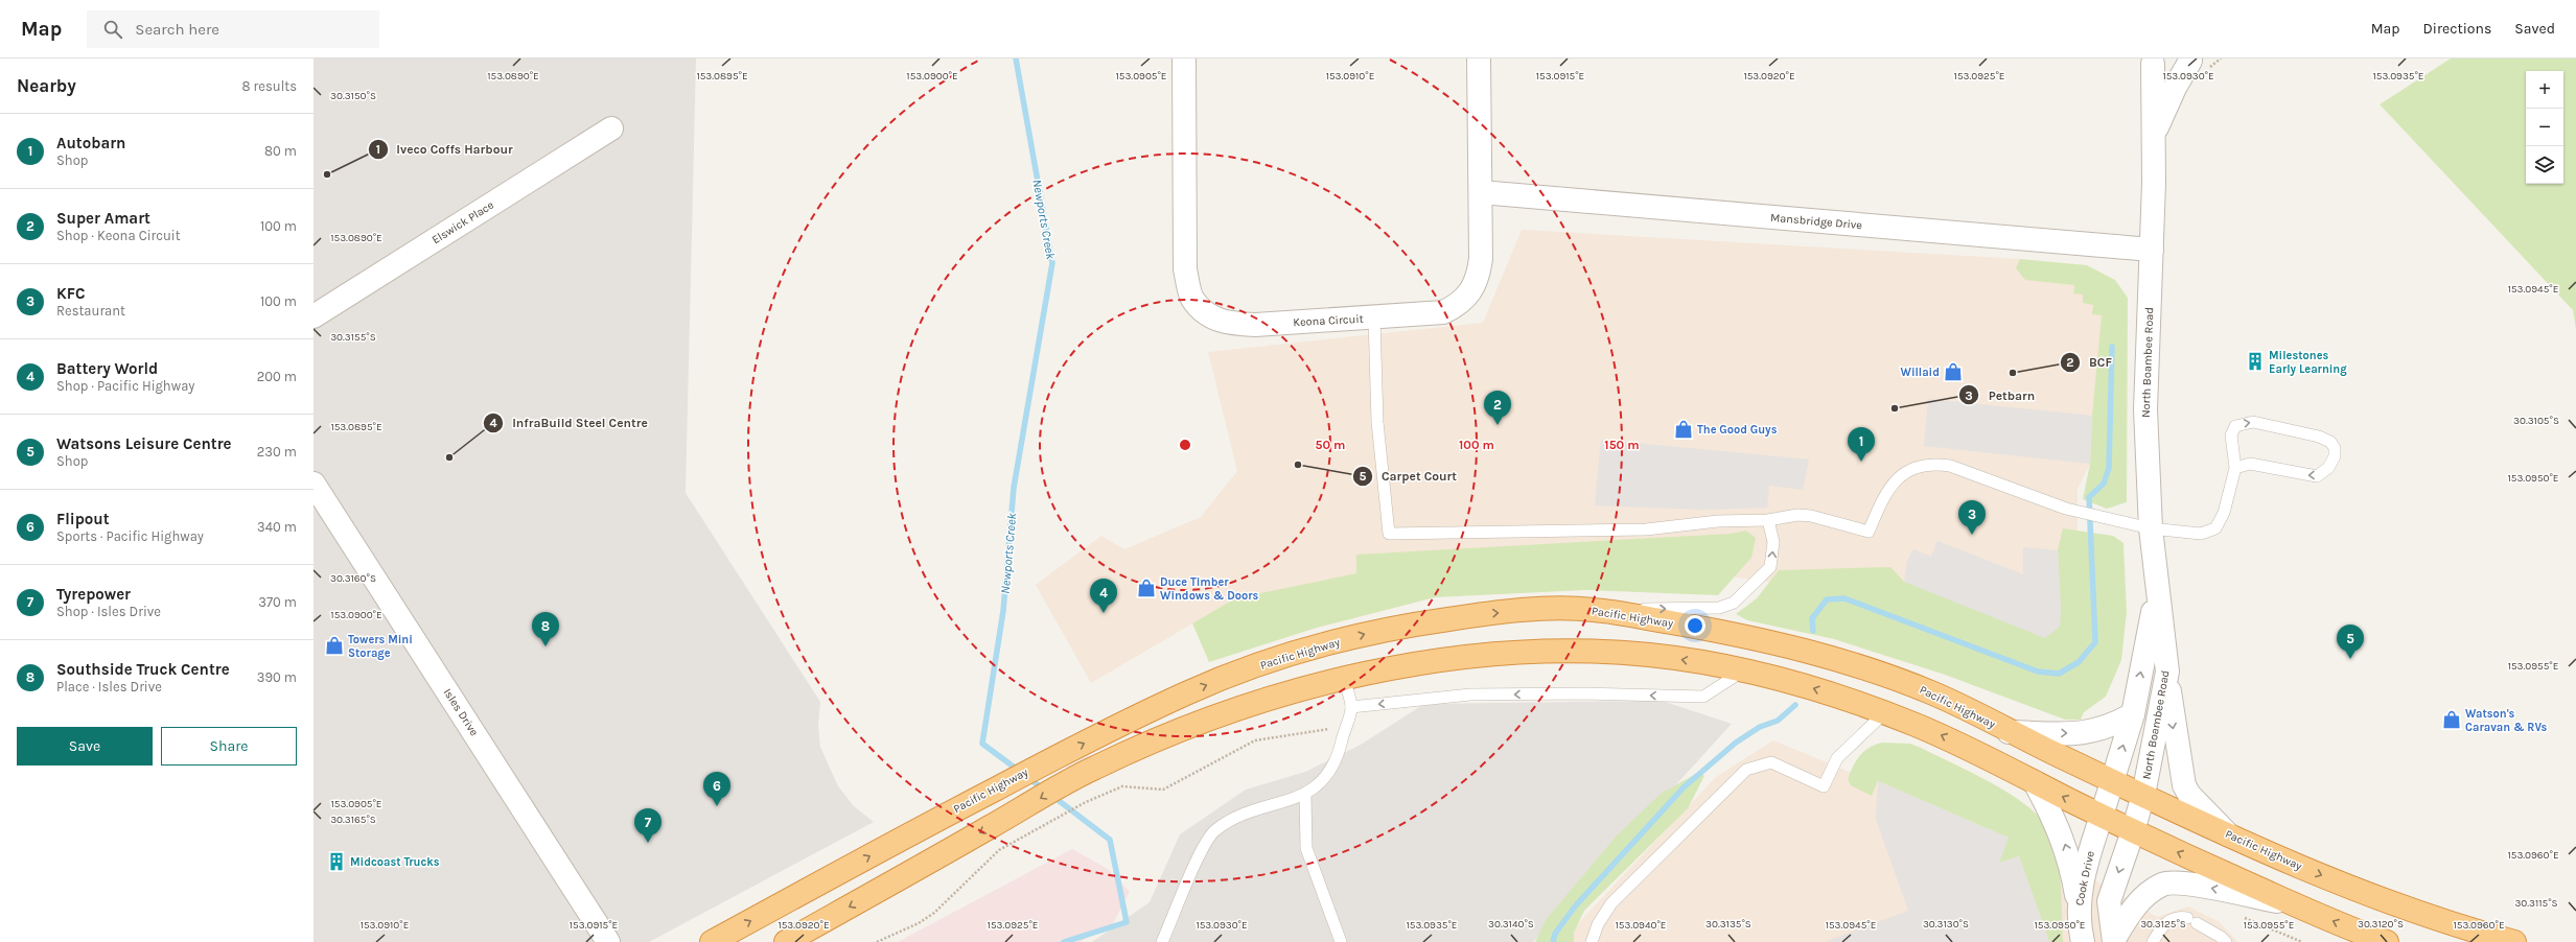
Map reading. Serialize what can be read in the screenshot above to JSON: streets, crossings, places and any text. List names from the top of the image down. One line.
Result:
{"streets":{"highway":["Pacific Highway"],"street":["Mansbridge Drive","Elswick Place","Keona Circuit","North Boambee Road","Isles Drive","Cook Drive"]},"crossings":[["Mansbridge Drive","Keona Circuit"],["Mansbridge Drive","North Boambee Road"],["North Boambee Road","Pacific Highway"],["North Boambee Road","Cook Drive"]],"water":["Newports Creek"],"places":{"other":["Iveco Coffs Harbour","BCF","Petbarn","InfraBuild Steel Centre","Carpet Court"],"building":["Milestones Early Learning","Midcoast Trucks"],"shop":["Willaid","The Good Guys","Duce Timber Windows & Doors","Towers Mini Storage","Watson's Caravan & RVs"]},"page":{"header":"Map","search":"Search here","nav":["Map","Directions","Saved"],"heading":["Nearby","8 results"],"map_buttons":["+","−"],"list":[{"mark":"1","name":"Autobarn","note":"Shop","value":"80 m"},{"mark":"2","name":"Super Amart","note":"Shop · Keona Circuit","value":"100 m"},{"mark":"3","name":"KFC","note":"Restaurant","value":"100 m"},{"mark":"4","name":"Battery World","note":"Shop · Pacific Highway","value":"200 m"},{"mark":"5","name":"Watsons Leisure Centre","note":"Shop","value":"230 m"},{"mark":"6","name":"Flipout","note":"Sports · Pacific Highway","value":"340 m"},{"mark":"7","name":"Tyrepower","note":"Shop · Isles Drive","value":"370 m"},{"mark":"8","name":"Southside Truck Centre","note":"Place · Isles Drive","value":"390 m"}],"pins":["2","1","3","4","8","5","6","7"],"buttons":["Save","Share"]},"coordinates":["153.0890°E","153.0905°E","153.0915°E","153.0925°E","153.0895°E","153.0900°E","153.0910°E","153.0920°E","153.0930°E","153.0935°E","30.3150°S","153.0945°E","30.3155°S","30.3105°S","153.0950°E","30.3160°S","153.0955°E","30.3165°S","153.0960°E","30.3115°S","30.3140°S","30.3135°S","30.3130°S","30.3125°S","30.3120°S","153.0940°E"],"rings":["50 m","100 m","150 m"]}
